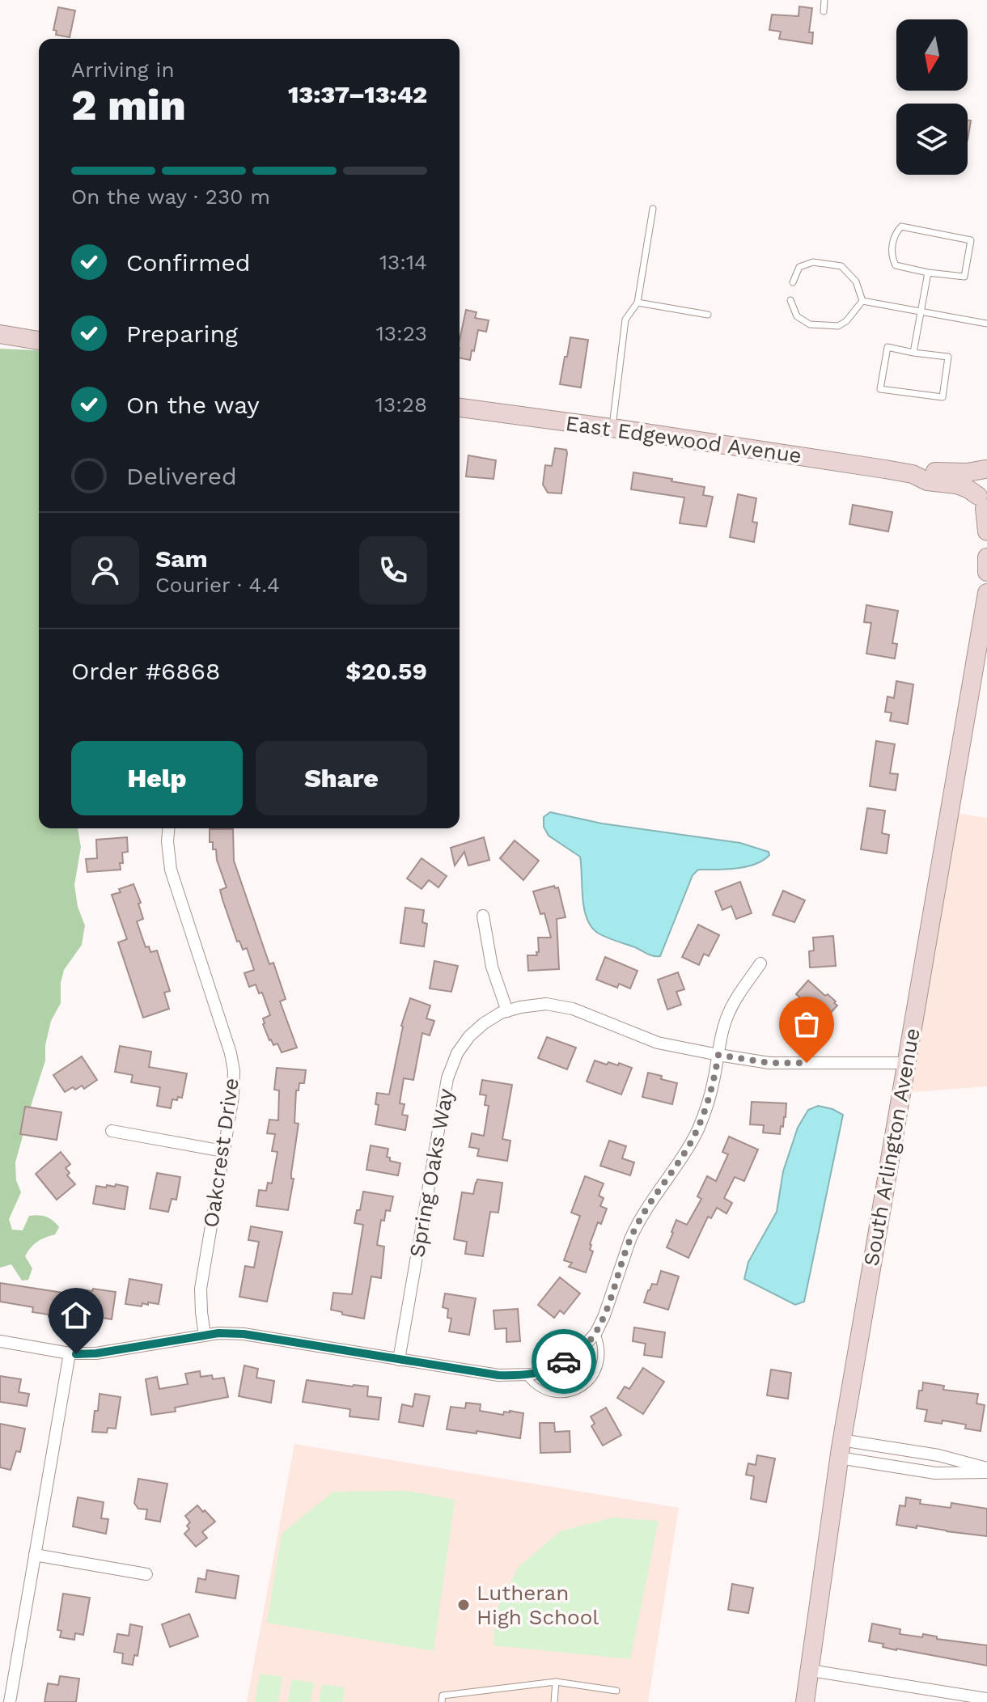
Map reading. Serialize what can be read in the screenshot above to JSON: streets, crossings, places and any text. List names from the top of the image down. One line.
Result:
{"streets":{"main road":["East Edgewood Avenue","South Arlington Avenue"],"street":["Oakcrest Drive","Spring Oaks Way"]},"crossings":[["South Arlington Avenue","Spring Oaks Way"]],"places":["Lutheran High School"],"north":"bottom","page":{"heading":["2 min","Arriving in","13:37–13:42"],"panel":["Sam","Courier · 4.4","Order #6868","$20.59"],"bar":"On the way · 230 m","list":[["Confirmed","13:14"],["Preparing","13:23"],["On the way","13:28"],"Delivered"],"buttons":["Help","Share"]}}
